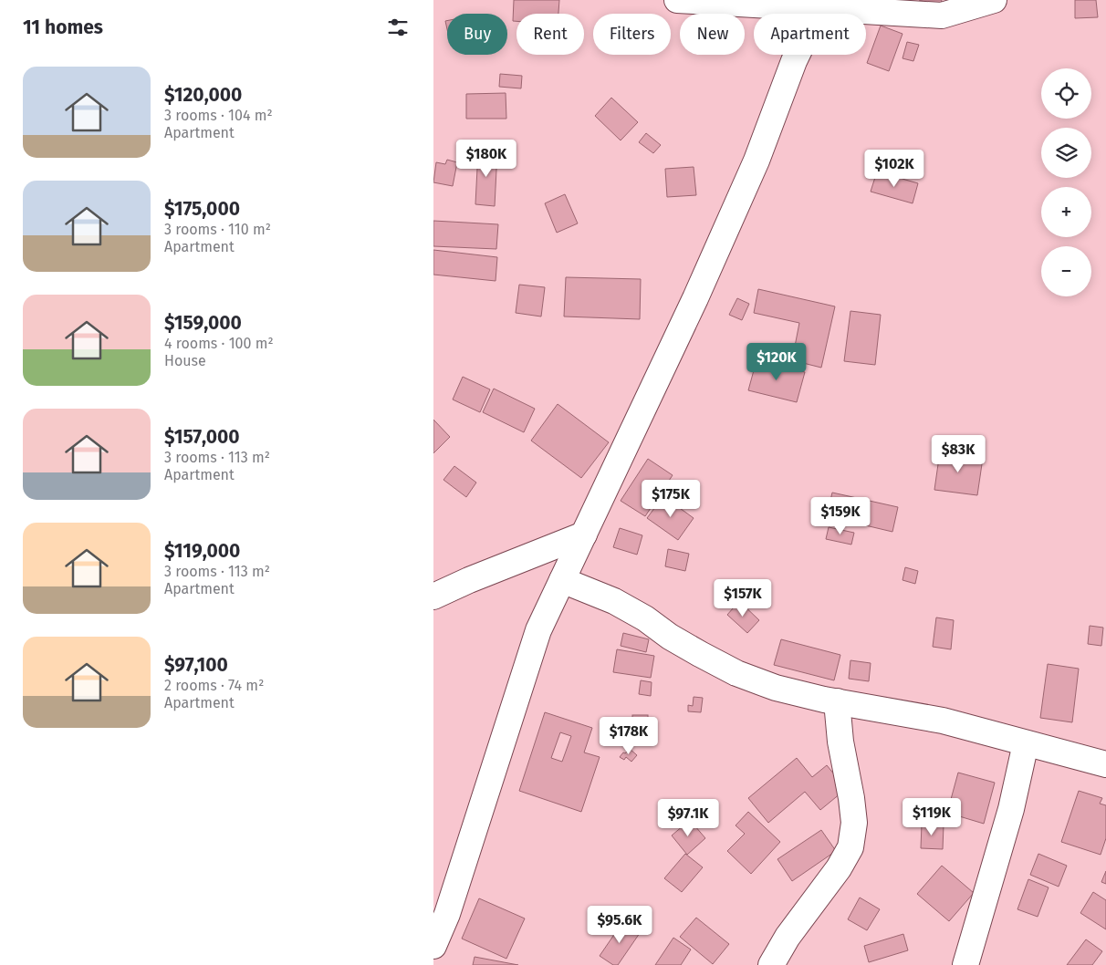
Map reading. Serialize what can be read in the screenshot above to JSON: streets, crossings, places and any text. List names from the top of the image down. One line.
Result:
{"page":{"heading":"11 homes","chip":["Buy","Rent","Filters","New","Apartment"],"list":[{"name":"$120,000","note":"3 rooms · 104 m² · Apartment"},{"name":"$175,000","note":"3 rooms · 110 m² · Apartment"},{"name":"$159,000","note":"4 rooms · 100 m² · House"},{"name":"$157,000","note":"3 rooms · 113 m² · Apartment"},{"name":"$119,000","note":"3 rooms · 113 m² · Apartment"},{"name":"$97,100","note":"2 rooms · 74 m² · Apartment"}],"map_buttons":["+","−"],"price":["$180K","$102K","$120K","$83K","$175K","$159K","$157K","$178K","$119K","$97.1K","$95.6K"]}}
